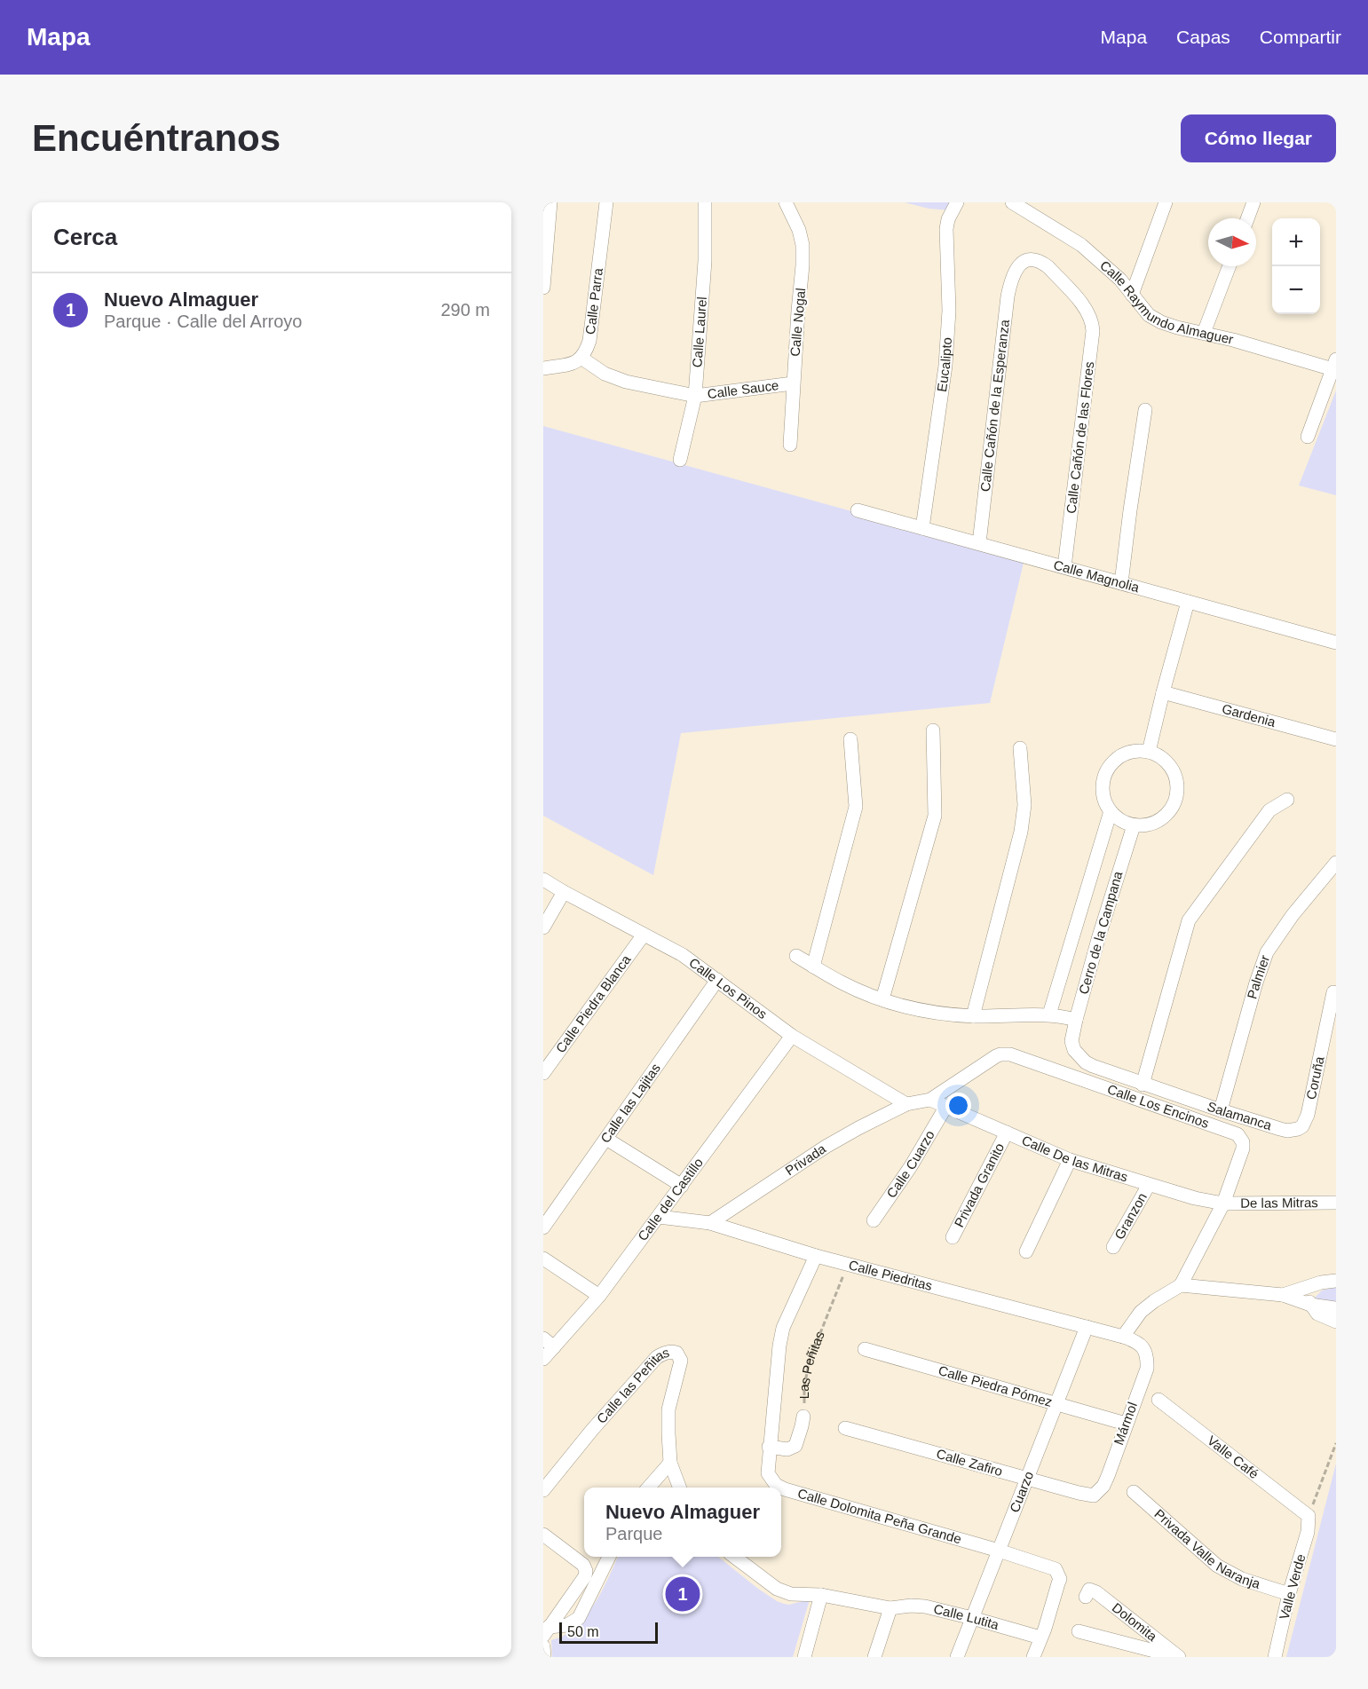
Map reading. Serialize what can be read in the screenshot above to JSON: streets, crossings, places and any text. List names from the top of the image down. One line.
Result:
{"streets":{"street":["Calle Raymundo Almaguer","Calle Parra","Calle Nogal","Calle Laurel","Eucalipto","Calle Sauce","Calle Cañón de la Esperanza","Calle Cañón de las Flores","Calle Magnolia","Gardenia","Cerro de la Campana","Palmier","Calle Los Pinos","Calle Piedra Blanca","Coruña","Calle las Lajitas","Calle Los Encinos","Salamanca","Calle De las Mitras","Privada","Calle Cuarzo","Privada Granito","Calle del Castillo","De las Mitras","Granzon","Calle Piedritas","Las Peñitas","Calle Piedra Pómez","Calle las Peñitas","Mármol","Valle Café","Calle Zafiro","Cuarzo","Calle Dolomita Peña Grande","Privada Valle Naranja","Valle Verde","Calle Lutita","Dolomita"]},"crossings":[["Calle Parra","Calle Sauce"],["Calle Nogal","Calle Sauce"],["Calle Laurel","Calle Sauce"],["Eucalipto","Calle Magnolia"],["Calle Cañón de la Esperanza","Calle Cañón de las Flores"],["Calle Cañón de la Esperanza","Calle Magnolia"],["Calle Cañón de las Flores","Calle Magnolia"],["Cerro de la Campana","Salamanca"],["Palmier","Salamanca"],["Calle Los Pinos","Calle Piedra Blanca"],["Calle Los Pinos","Calle las Lajitas"],["Calle Los Pinos","Privada"],["Calle Los Pinos","Calle del Castillo"],["Coruña","Salamanca"],["Calle Los Encinos","Calle De las Mitras"],["Calle Los Encinos","Privada"],["Calle Los Encinos","De las Mitras"],["Calle De las Mitras","Privada"],["Calle De las Mitras","Calle Cuarzo"],["Calle De las Mitras","Privada Granito"],["Calle De las Mitras","De las Mitras"],["Calle De las Mitras","Granzon"],["Privada","Calle Piedritas"],["Calle del Castillo","Calle Piedritas"],["Calle Piedritas","Las Peñitas"],["Calle Piedritas","Mármol"],["Calle Piedritas","Cuarzo"],["Calle Piedritas","Calle Dolomita Peña Grande"],["Las Peñitas","Calle Dolomita Peña Grande"],["Calle Piedra Pómez","Mármol"],["Calle Piedra Pómez","Cuarzo"],["Mármol","Calle Zafiro"],["Valle Café","Valle Verde"],["Calle Zafiro","Cuarzo"],["Cuarzo","Calle Dolomita Peña Grande"],["Cuarzo","Calle Lutita"],["Calle Dolomita Peña Grande","Calle Lutita"],["Privada Valle Naranja","Valle Verde"]],"scale_bar":"50 m","north":"right","page":{"header":"Mapa","nav":["Mapa","Capas","Compartir"],"buttons":"Cómo llegar","title":"Encuéntranos","heading":"Cerca","map_buttons":["+","−"],"list":[{"mark":"1","name":"Nuevo Almaguer","note":"Parque · Calle del Arroyo","value":"290 m"}],"popup":["Nuevo Almaguer","Parque"],"pins":"1","scale":"50 m"}}
